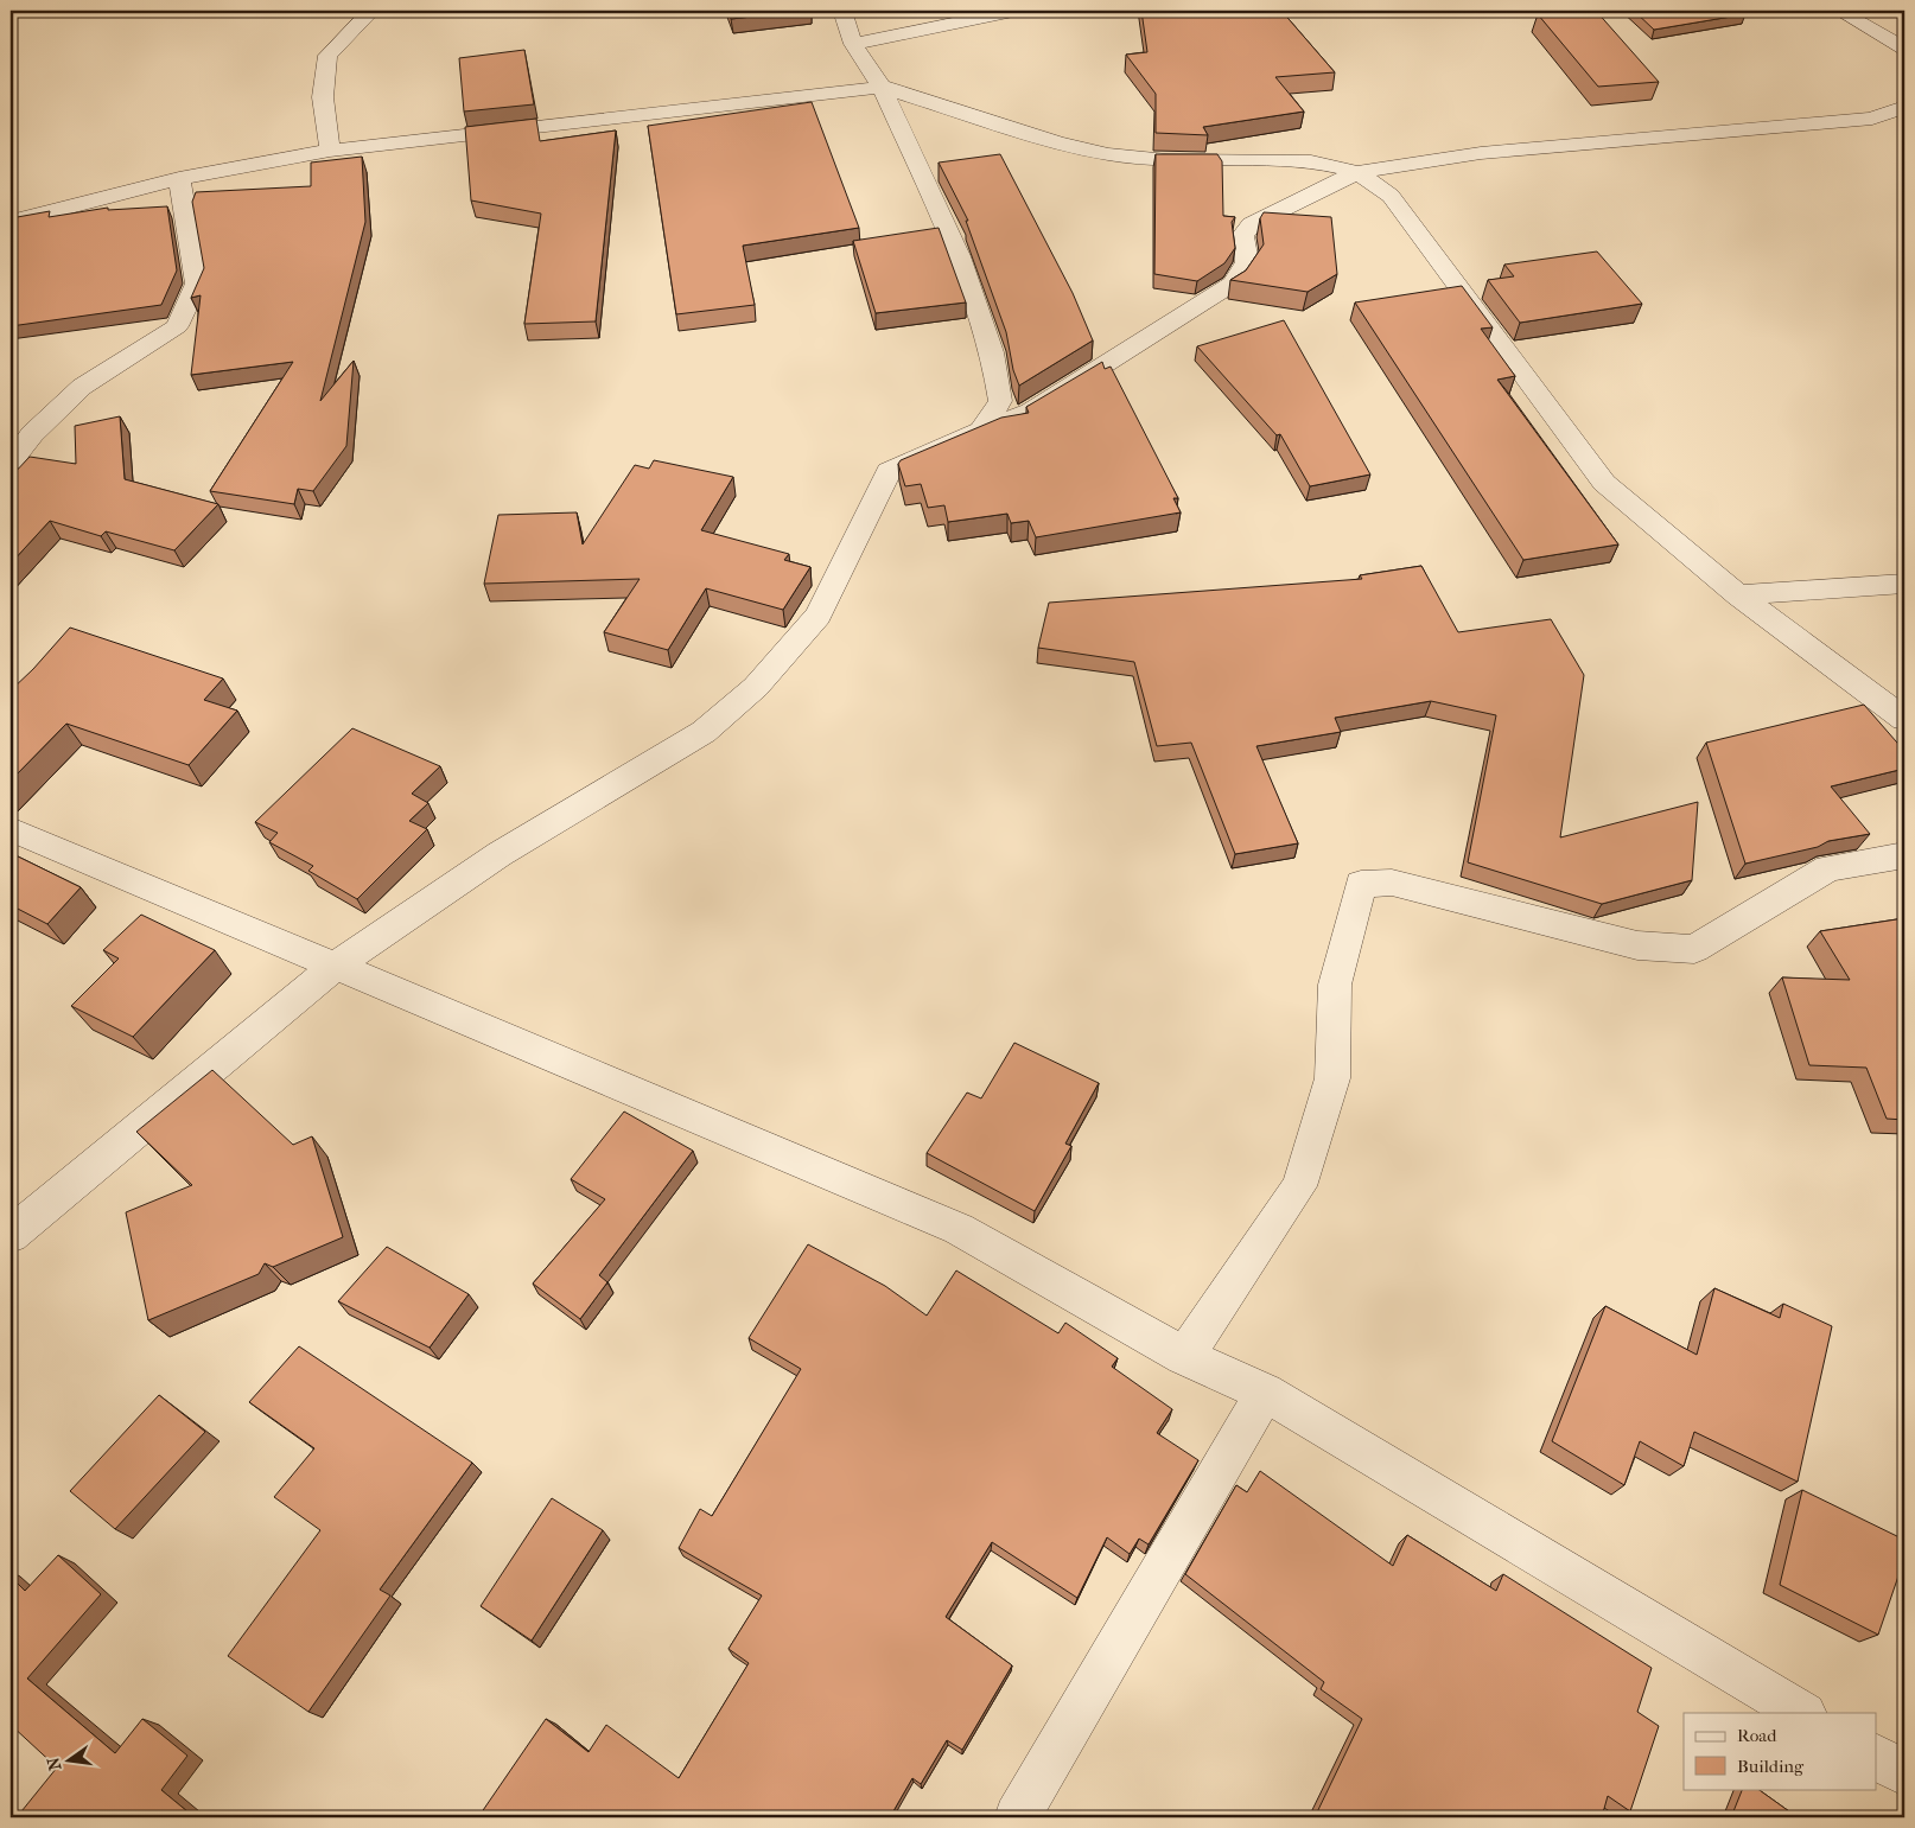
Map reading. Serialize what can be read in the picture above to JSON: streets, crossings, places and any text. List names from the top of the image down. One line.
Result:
{"legend":["Road","Building"],"north":"left"}
